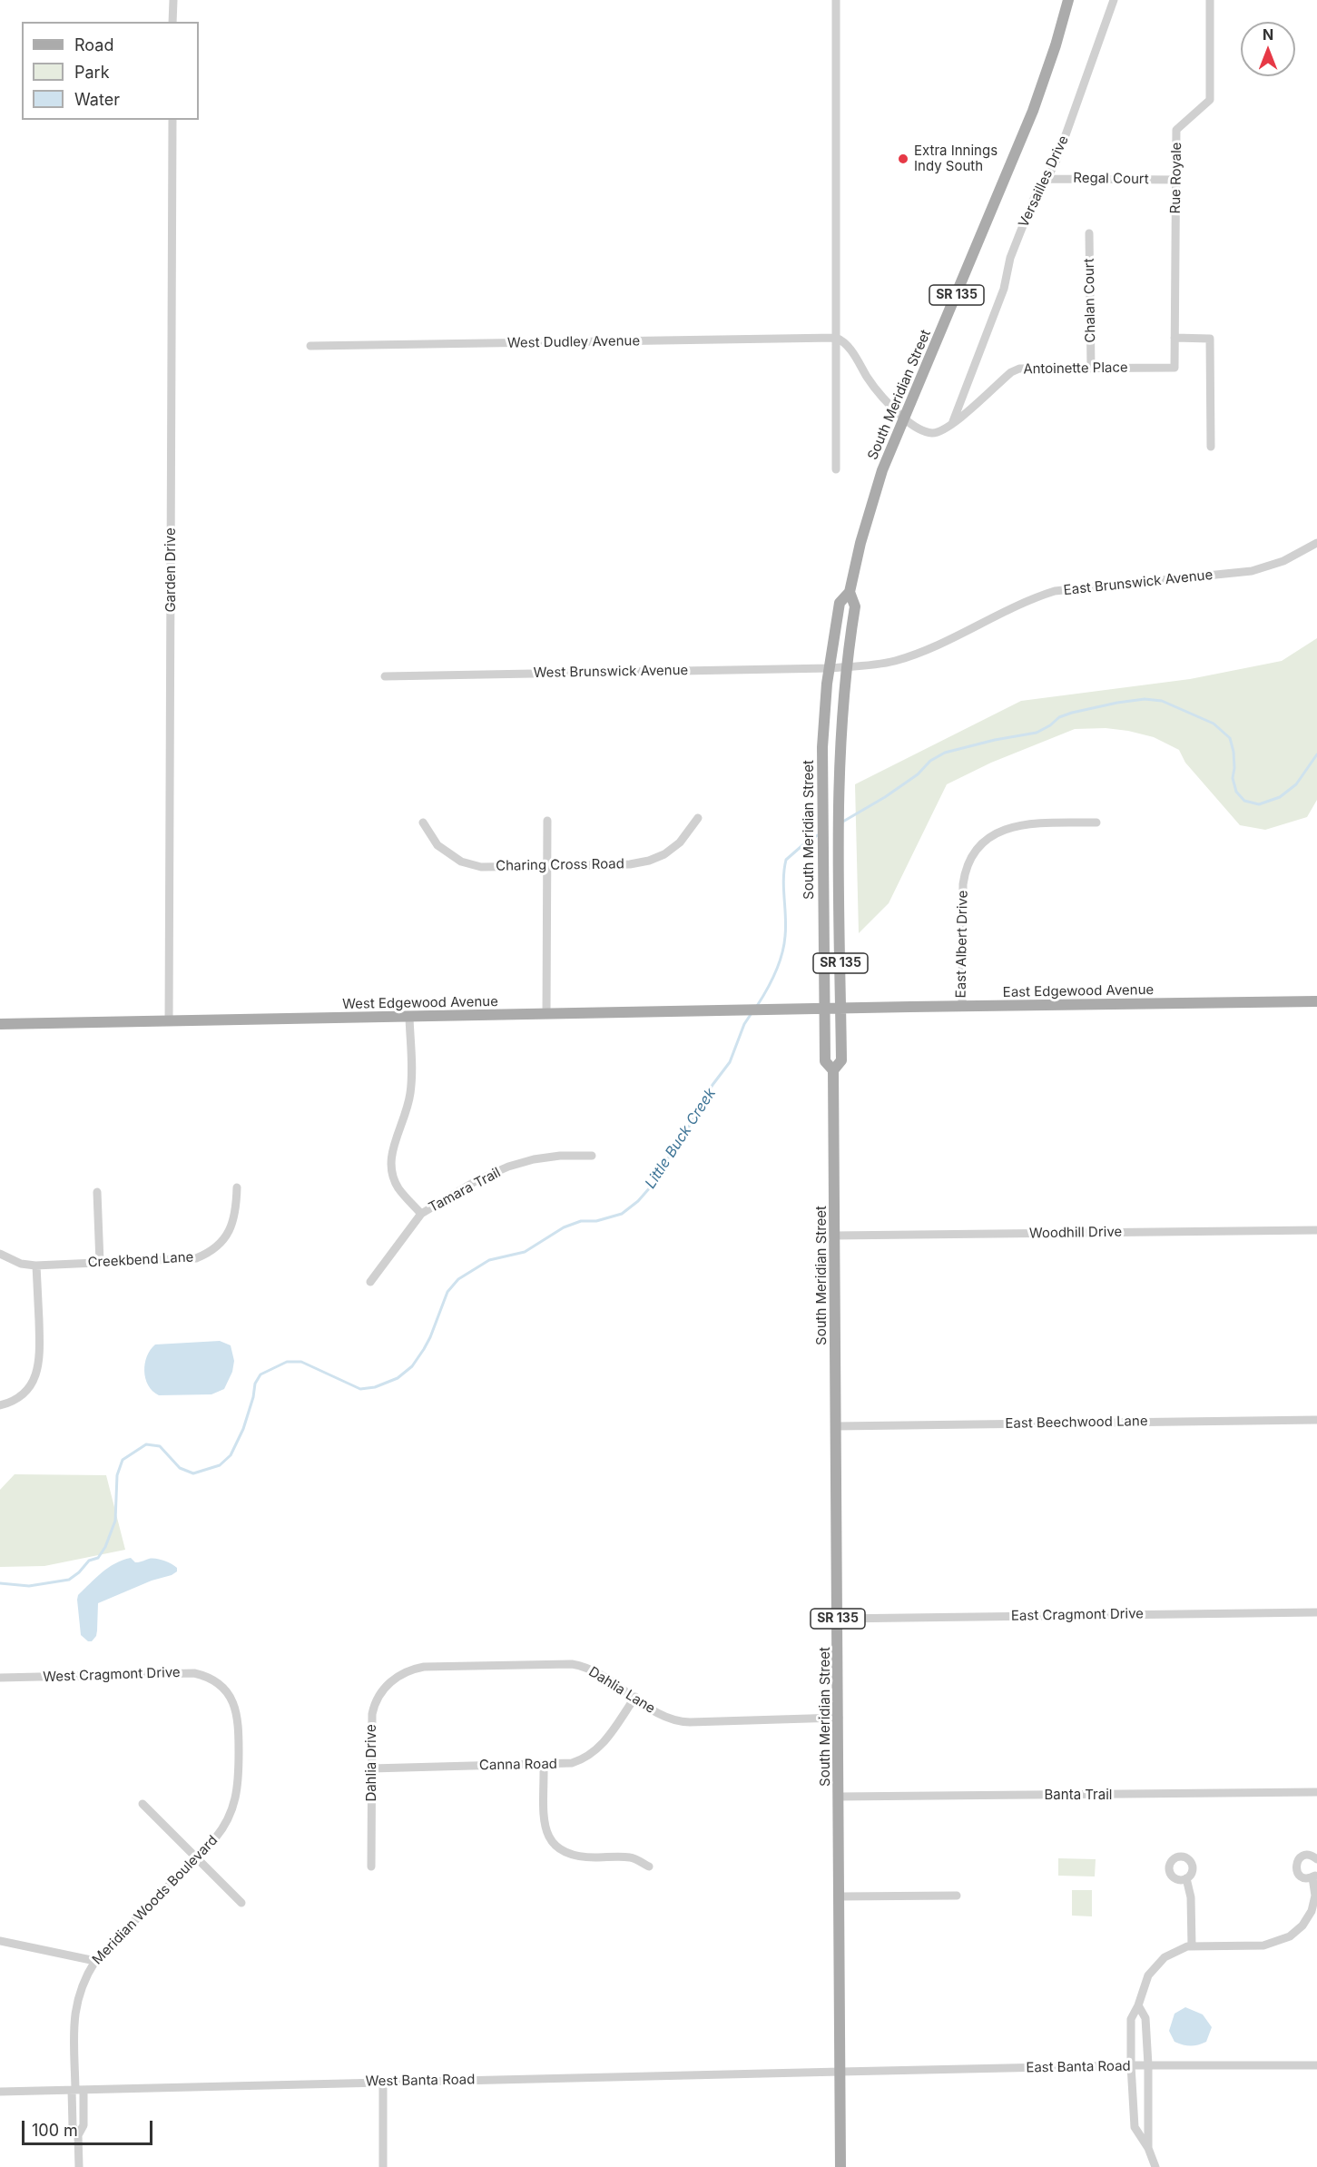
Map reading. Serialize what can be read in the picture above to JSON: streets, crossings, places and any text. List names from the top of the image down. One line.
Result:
{"streets":{"main road":["SR 135","South Meridian Street","East Edgewood Avenue","West Edgewood Avenue"],"street":["Rue Royale","Regal Court","Versailles Drive","Chalan Court","West Dudley Avenue","Antoinette Place","Garden Drive","East Brunswick Avenue","West Brunswick Avenue","Charing Cross Road","East Albert Drive","Tamara Trail","Woodhill Drive","Creekbend Lane","East Beechwood Lane","East Cragmont Drive","West Cragmont Drive","Dahlia Lane","Dahlia Drive","Canna Road","Banta Trail","Meridian Woods Boulevard","East Banta Road","West Banta Road"]},"crossings":[["Rue Royale","Regal Court"],["Rue Royale","Antoinette Place"],["Regal Court","Versailles Drive"],["Versailles Drive","Antoinette Place"],["Chalan Court","Antoinette Place"],["Antoinette Place","South Meridian Street"],["South Meridian Street","East Brunswick Avenue"],["South Meridian Street","West Brunswick Avenue"],["South Meridian Street","East Edgewood Avenue"],["South Meridian Street","West Edgewood Avenue"],["South Meridian Street","Woodhill Drive"],["South Meridian Street","East Beechwood Lane"],["South Meridian Street","East Cragmont Drive"],["South Meridian Street","Dahlia Lane"],["South Meridian Street","Banta Trail"],["South Meridian Street","East Banta Road"],["South Meridian Street","West Banta Road"],["Garden Drive","West Edgewood Avenue"],["East Brunswick Avenue","West Brunswick Avenue"],["East Albert Drive","East Edgewood Avenue"],["East Edgewood Avenue","West Edgewood Avenue"],["West Cragmont Drive","Meridian Woods Boulevard"],["Dahlia Lane","Dahlia Drive"],["Dahlia Lane","Canna Road"],["Dahlia Drive","Canna Road"],["Meridian Woods Boulevard","West Banta Road"],["East Banta Road","West Banta Road"]],"water":["Little Buck Creek"],"places":["Extra Innings Indy South"],"legend":["Road","Park","Water"],"scale_bar":"100 m","north":"top"}
